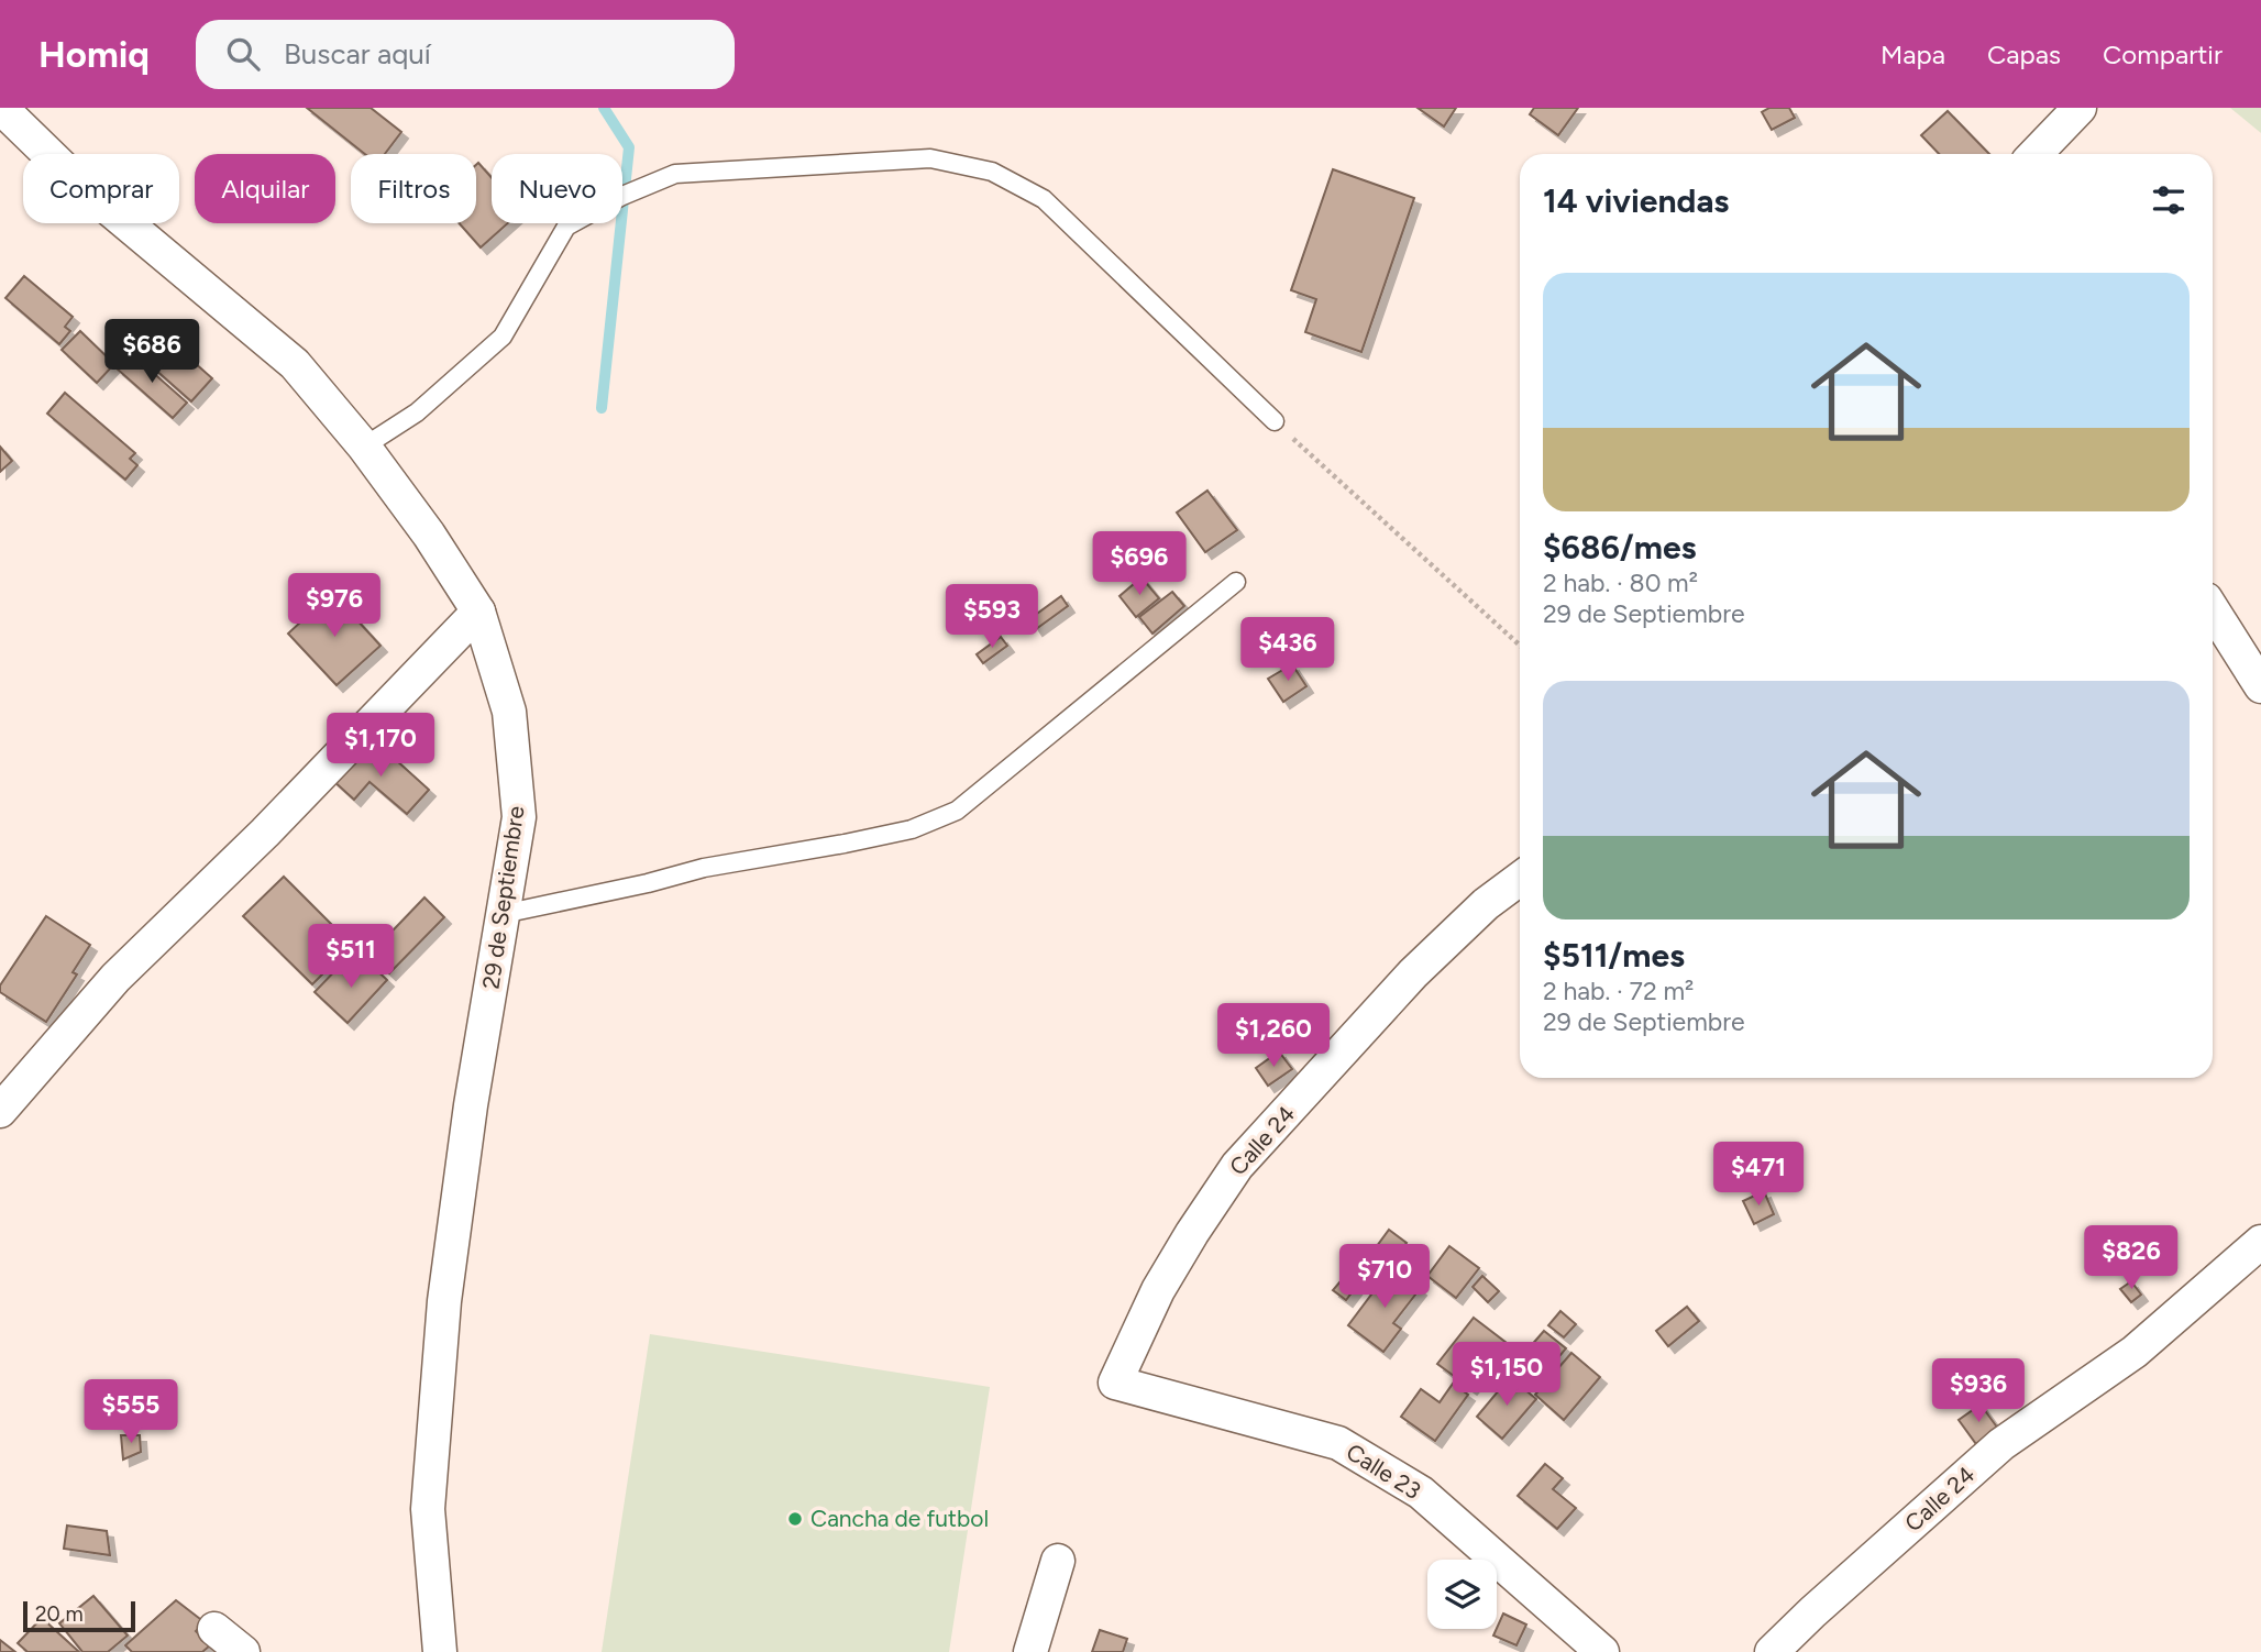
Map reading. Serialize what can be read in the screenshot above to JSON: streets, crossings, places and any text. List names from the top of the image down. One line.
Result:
{"streets":{"street":["29 de Septiembre","Calle 24","Calle 23"]},"crossings":[["Calle 24","Calle 23"]],"places":["Cancha de futbol"],"scale_bar":"20 m","page":{"header":"Homiq","search":"Buscar aquí","nav":["Mapa","Capas","Compartir"],"chip":["Comprar","Alquilar","Filtros","Nuevo"],"heading":"14 viviendas","list":[{"name":"$686/mes","note":"2 hab. · 80 m² · 29 de Septiembre"},{"name":"$511/mes","note":"2 hab. · 72 m² · 29 de Septiembre"}],"price":["$686","$696","$976","$593","$436","$1,170","$511","$1,260","$471","$826","$710","$1,150","$936","$555"],"scale":"20 m"}}
